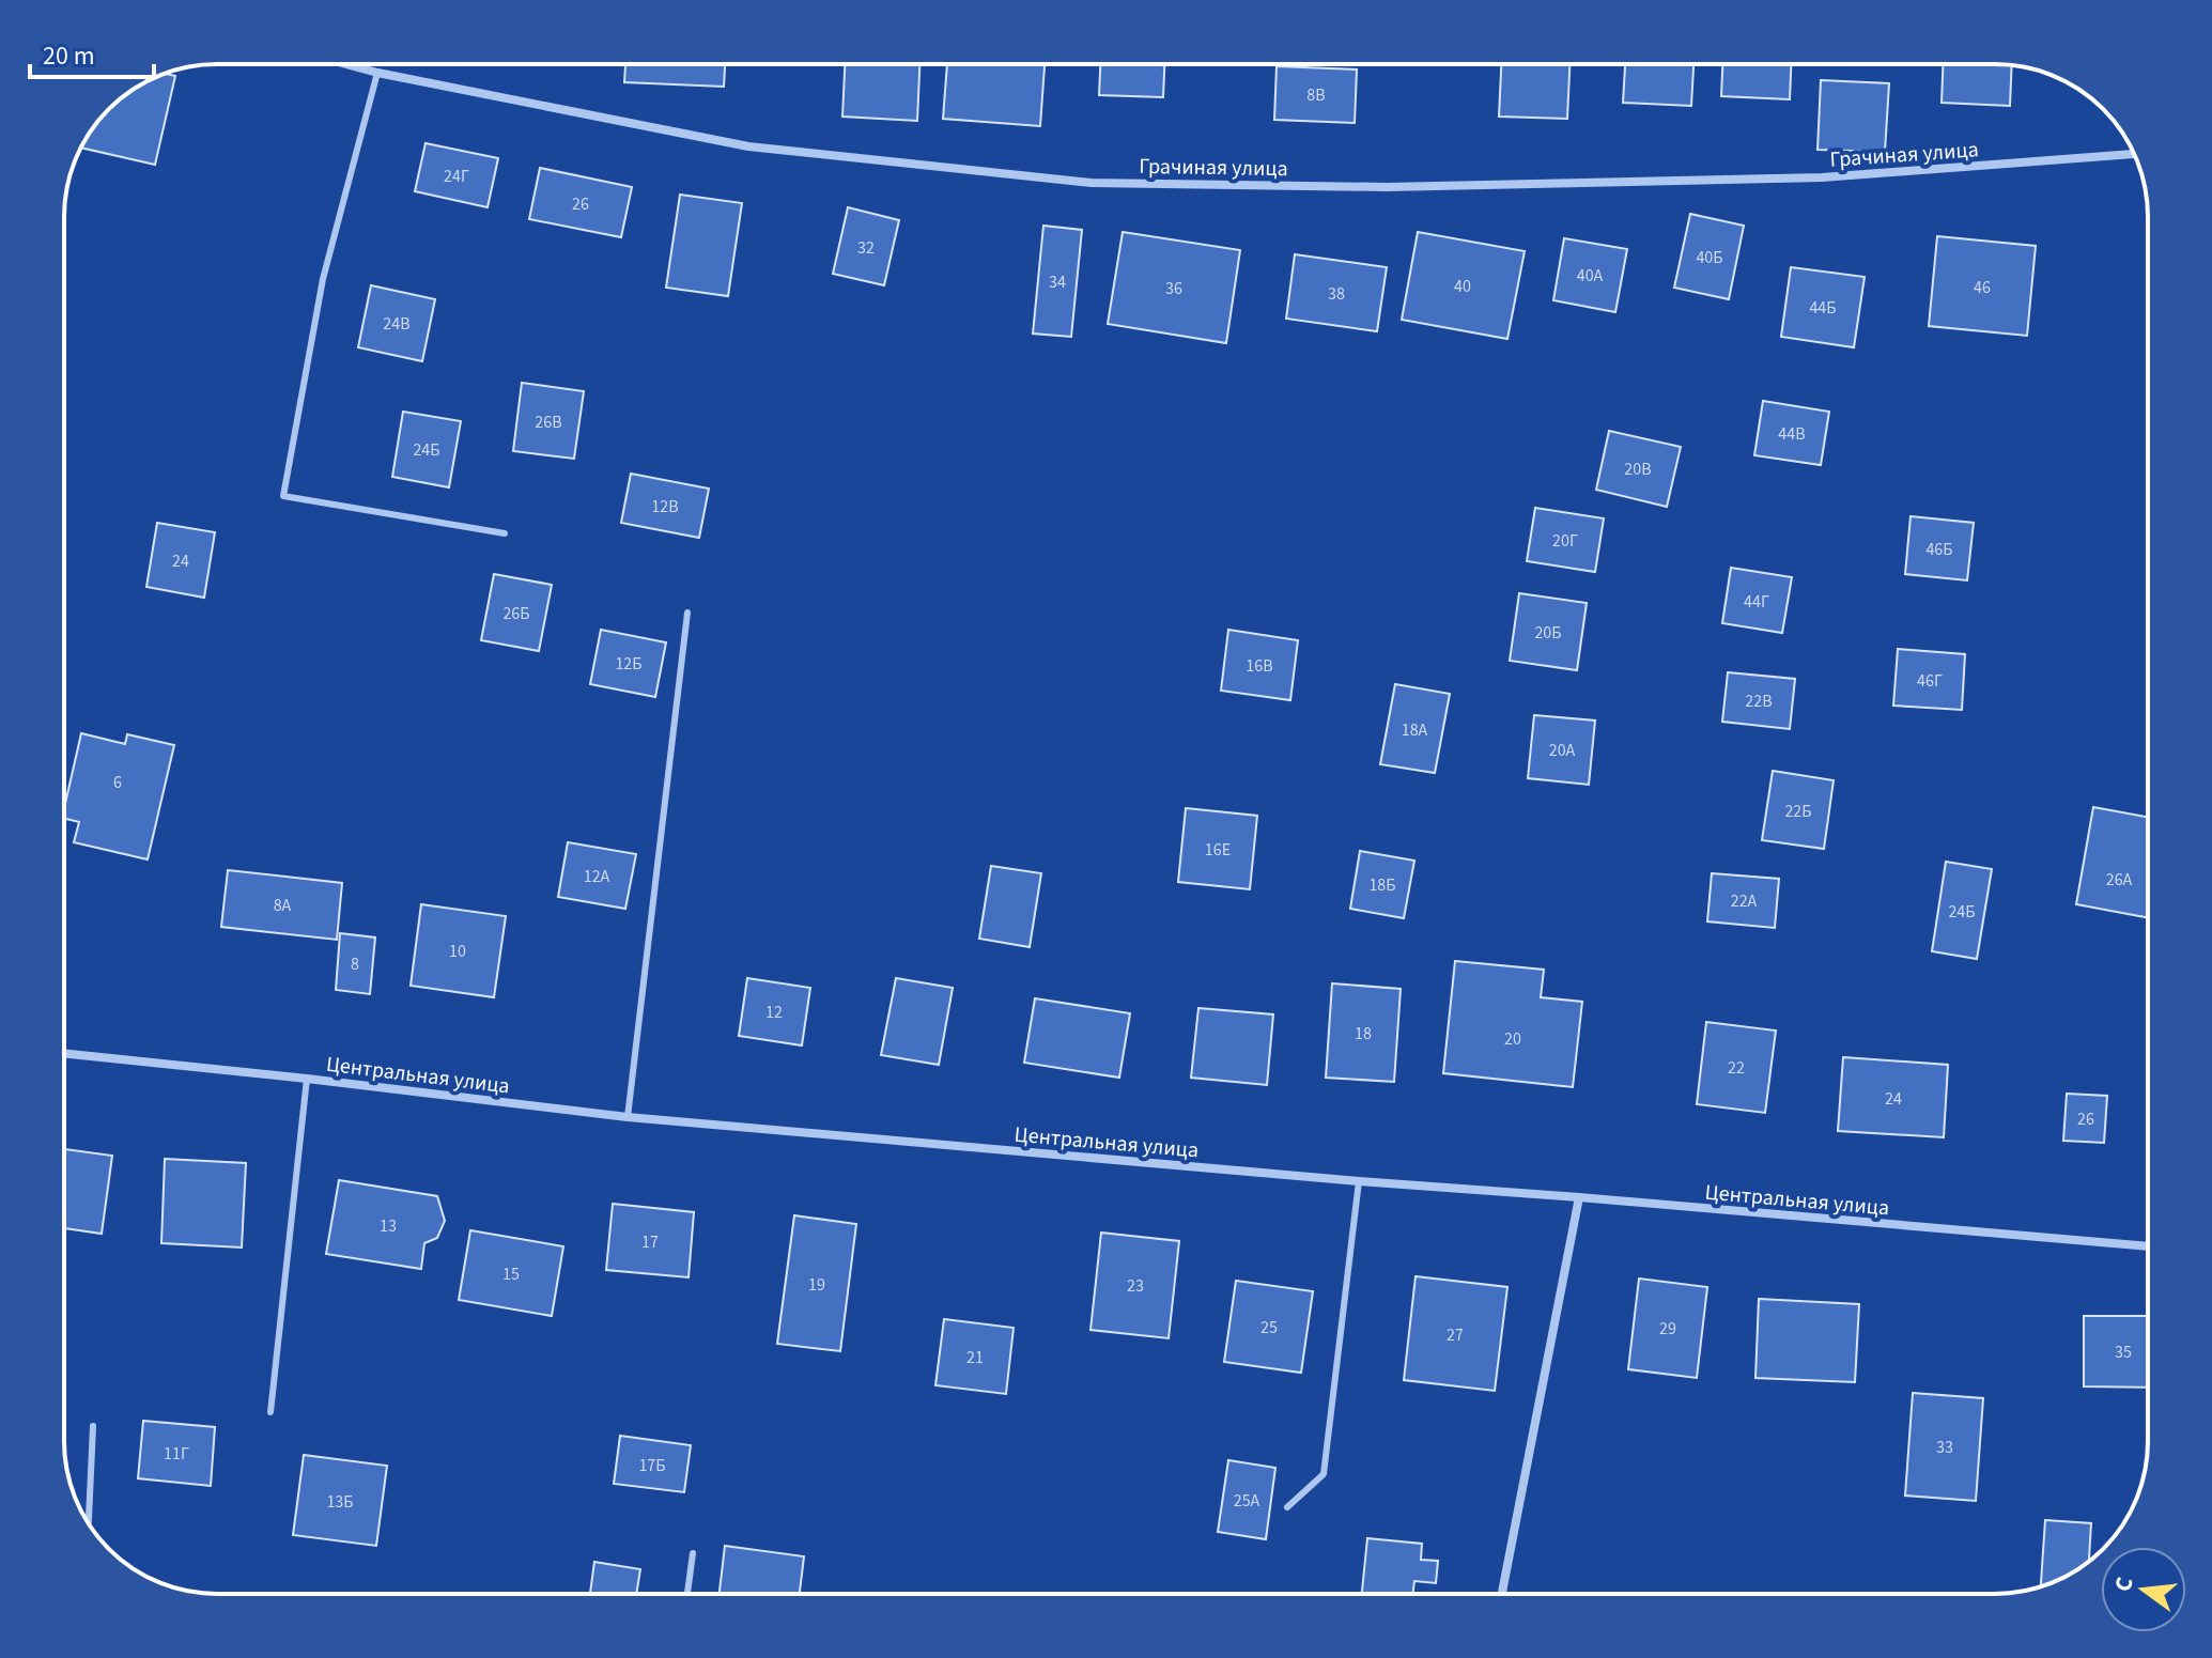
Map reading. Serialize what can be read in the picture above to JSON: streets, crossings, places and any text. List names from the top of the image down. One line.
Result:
{"streets":{"street":["Грачиная улица","Центральная улица"]},"house_numbers":["8В","24Г","26","32","40Б","40А","34","40","46","36","38","44Б","24В","26В","44В","24Б","20В","12В","20Г","46Б","24","44Г","26Б","20Б","12Б","16В","46Г","22В","18А","20А","6","22Б","16Е","12А","26А","18Б","22А","8А","24Б","10","8","12","18","20","22","24","26","13","17","15","19","23","25","29","27","35","21","33","11Г","17Б","25А","13Б"],"scale_bar":"20 m","north":"left"}
